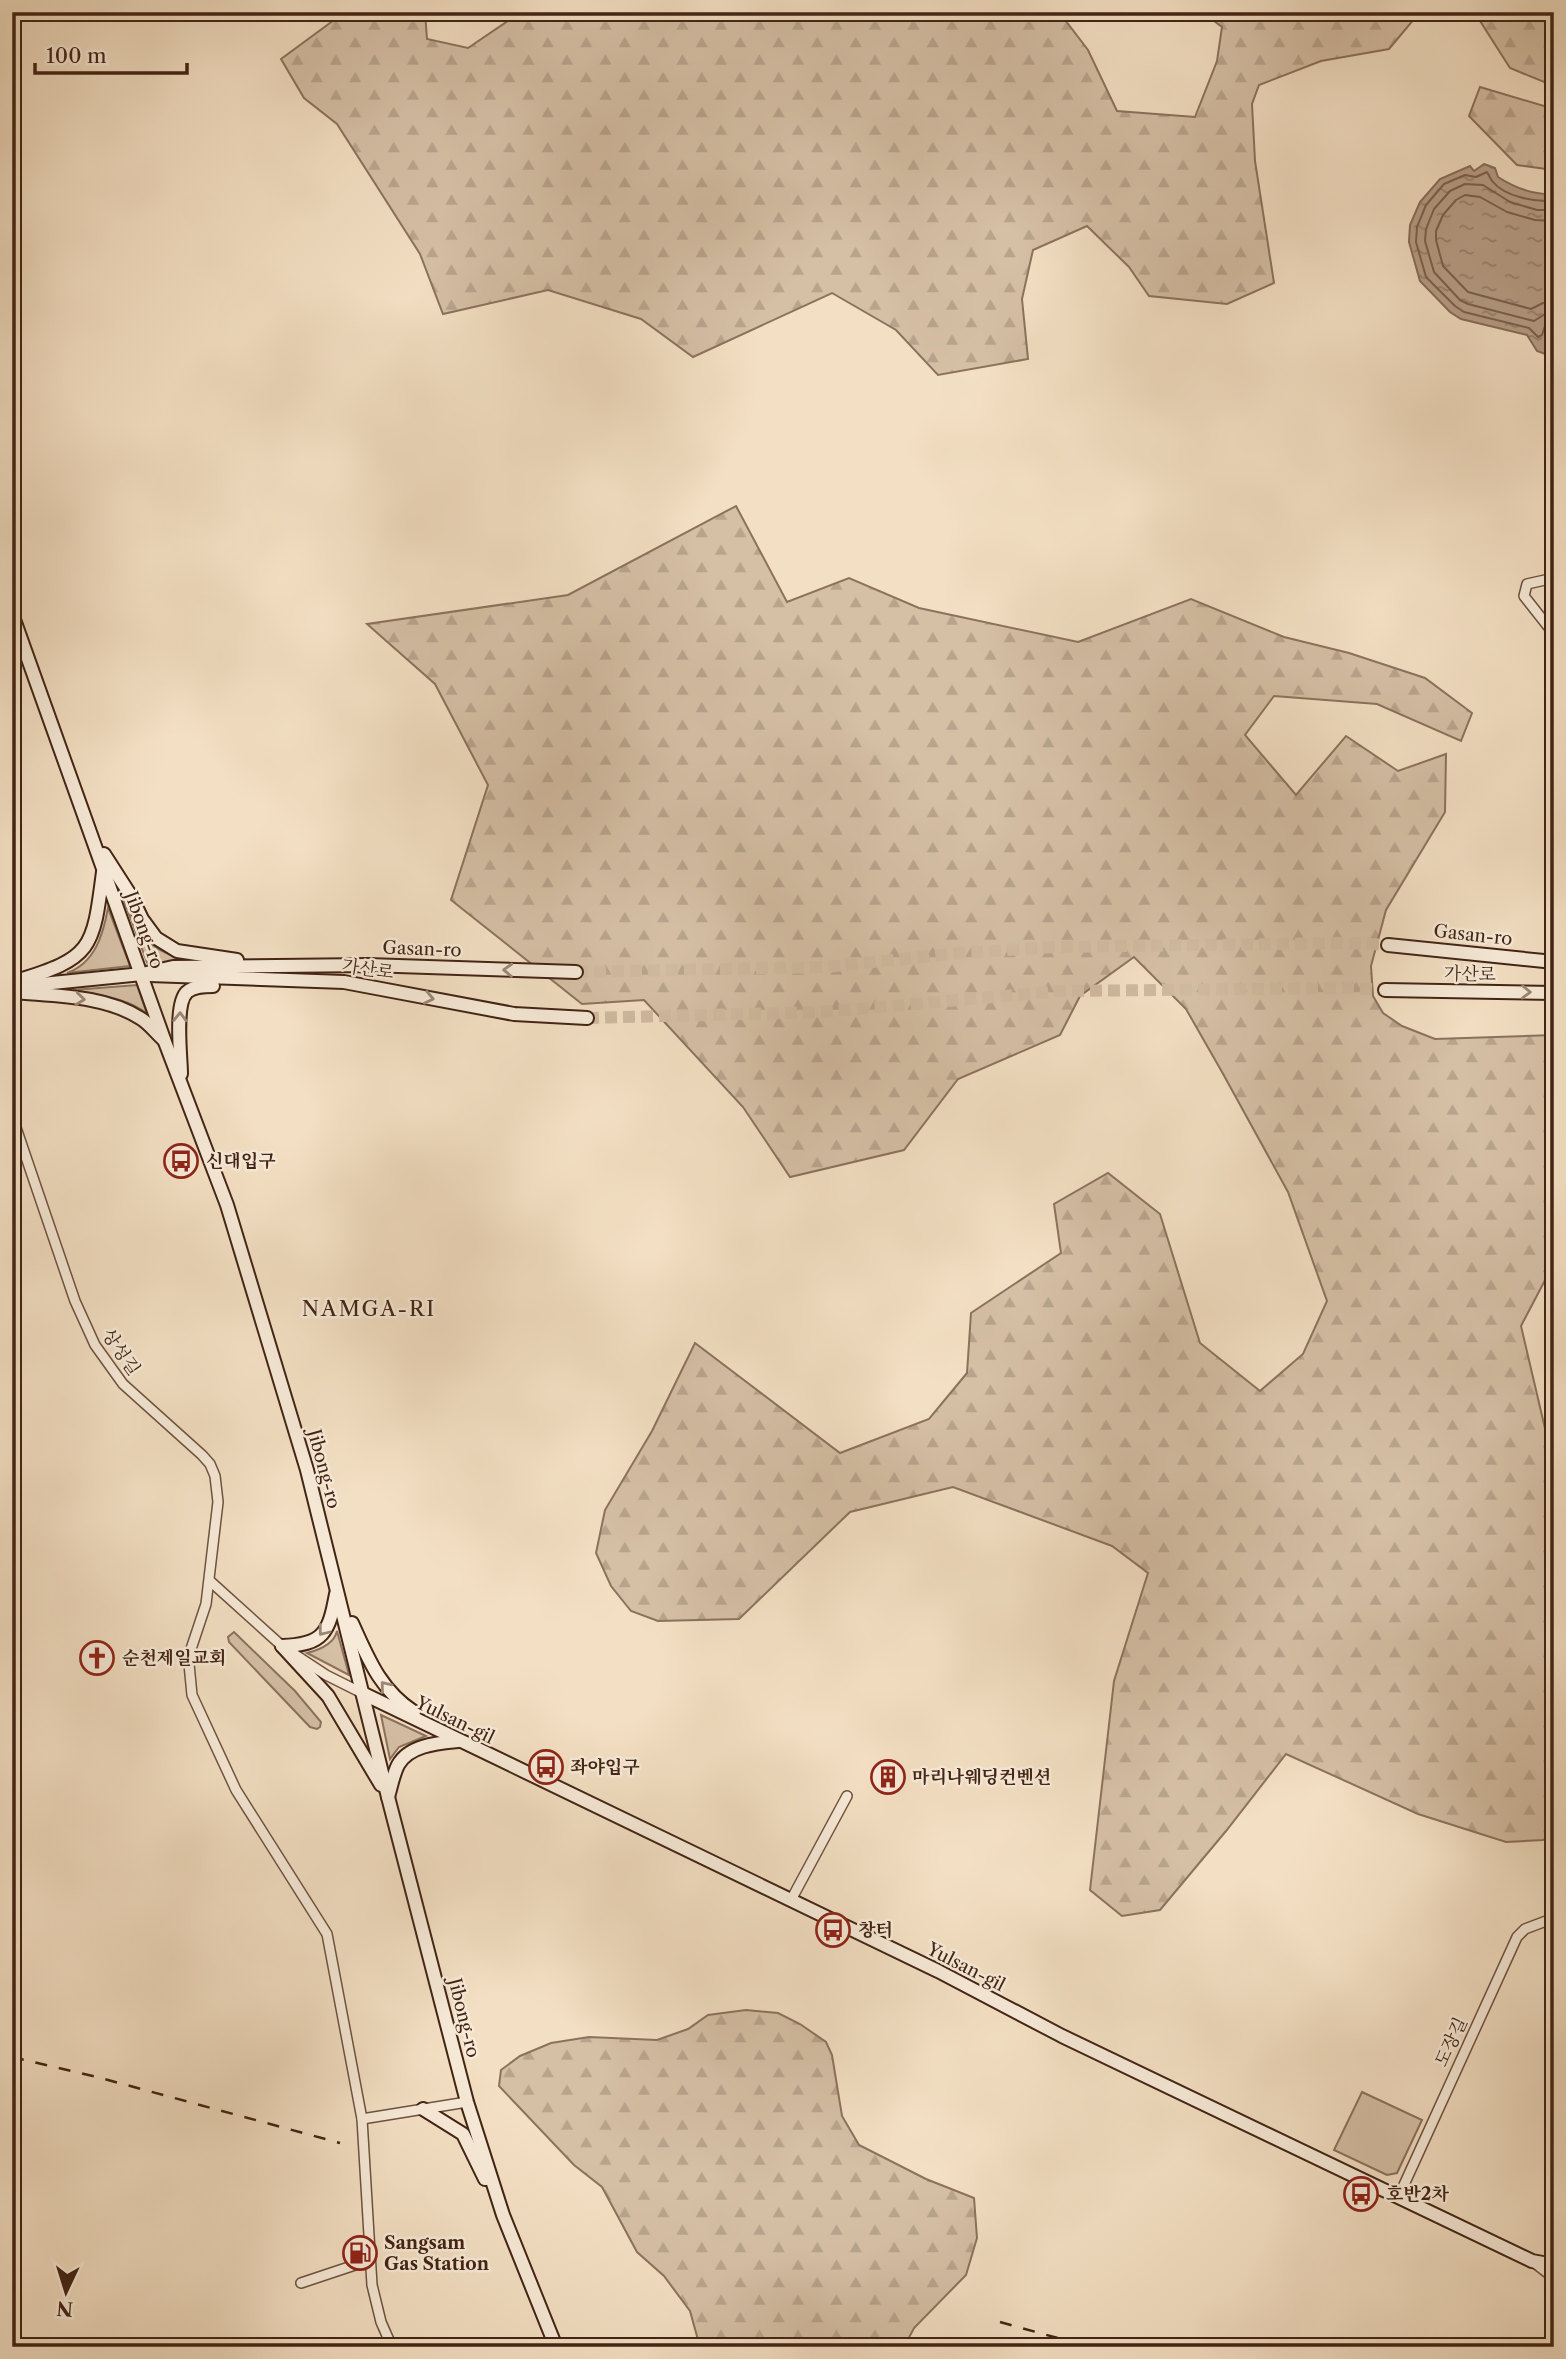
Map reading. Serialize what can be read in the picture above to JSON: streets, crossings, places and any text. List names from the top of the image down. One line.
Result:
{"streets":{"main road":["Jibong-ro","Gasan-ro","가산로","Yulsan-gil"],"street":["상성길","도장길"]},"crossings":[["Jibong-ro","Gasan-ro"],["Jibong-ro","가산로"],["Jibong-ro","Yulsan-gil"],["Gasan-ro","가산로"],["Yulsan-gil","도장길"]],"one_way":["Gasan-ro","가산로"],"districts":["NAMGA-RI"],"places":{"bus stop":["신대입구","좌야입구","창터","호반2차"],"church":["순천제일교회"],"building":["마리나웨딩컨벤션"],"fuel station":["Sangsam Gas Station"]},"scale_bar":"100 m","north":"bottom"}
